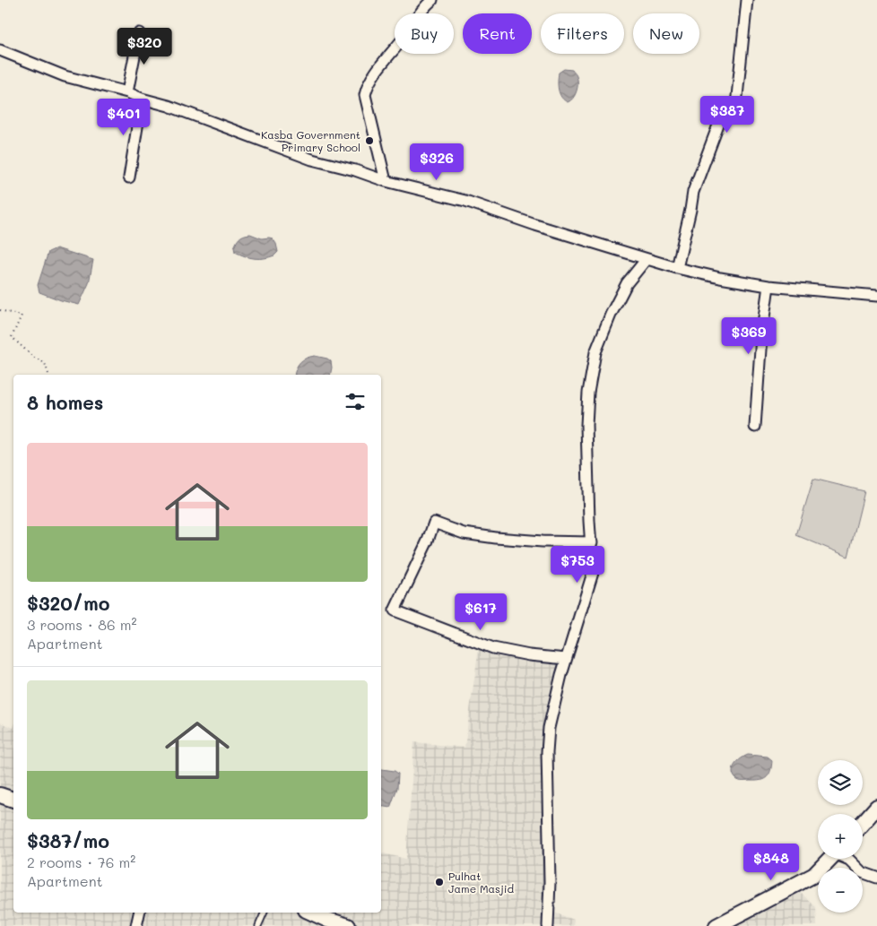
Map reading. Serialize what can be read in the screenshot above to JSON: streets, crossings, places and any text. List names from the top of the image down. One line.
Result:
{"places":["Kasba Government Primary School","Pulhat Jame Masjid"],"page":{"chip":["Buy","Rent","Filters","New"],"price":["$320","$387","$401","$326","$369","$753","$617","$848"],"heading":"8 homes","list":[{"name":"$320/mo","note":"3 rooms · 86 m² · Apartment"},{"name":"$387/mo","note":"2 rooms · 76 m² · Apartment"}],"map_buttons":["+","−"]}}
